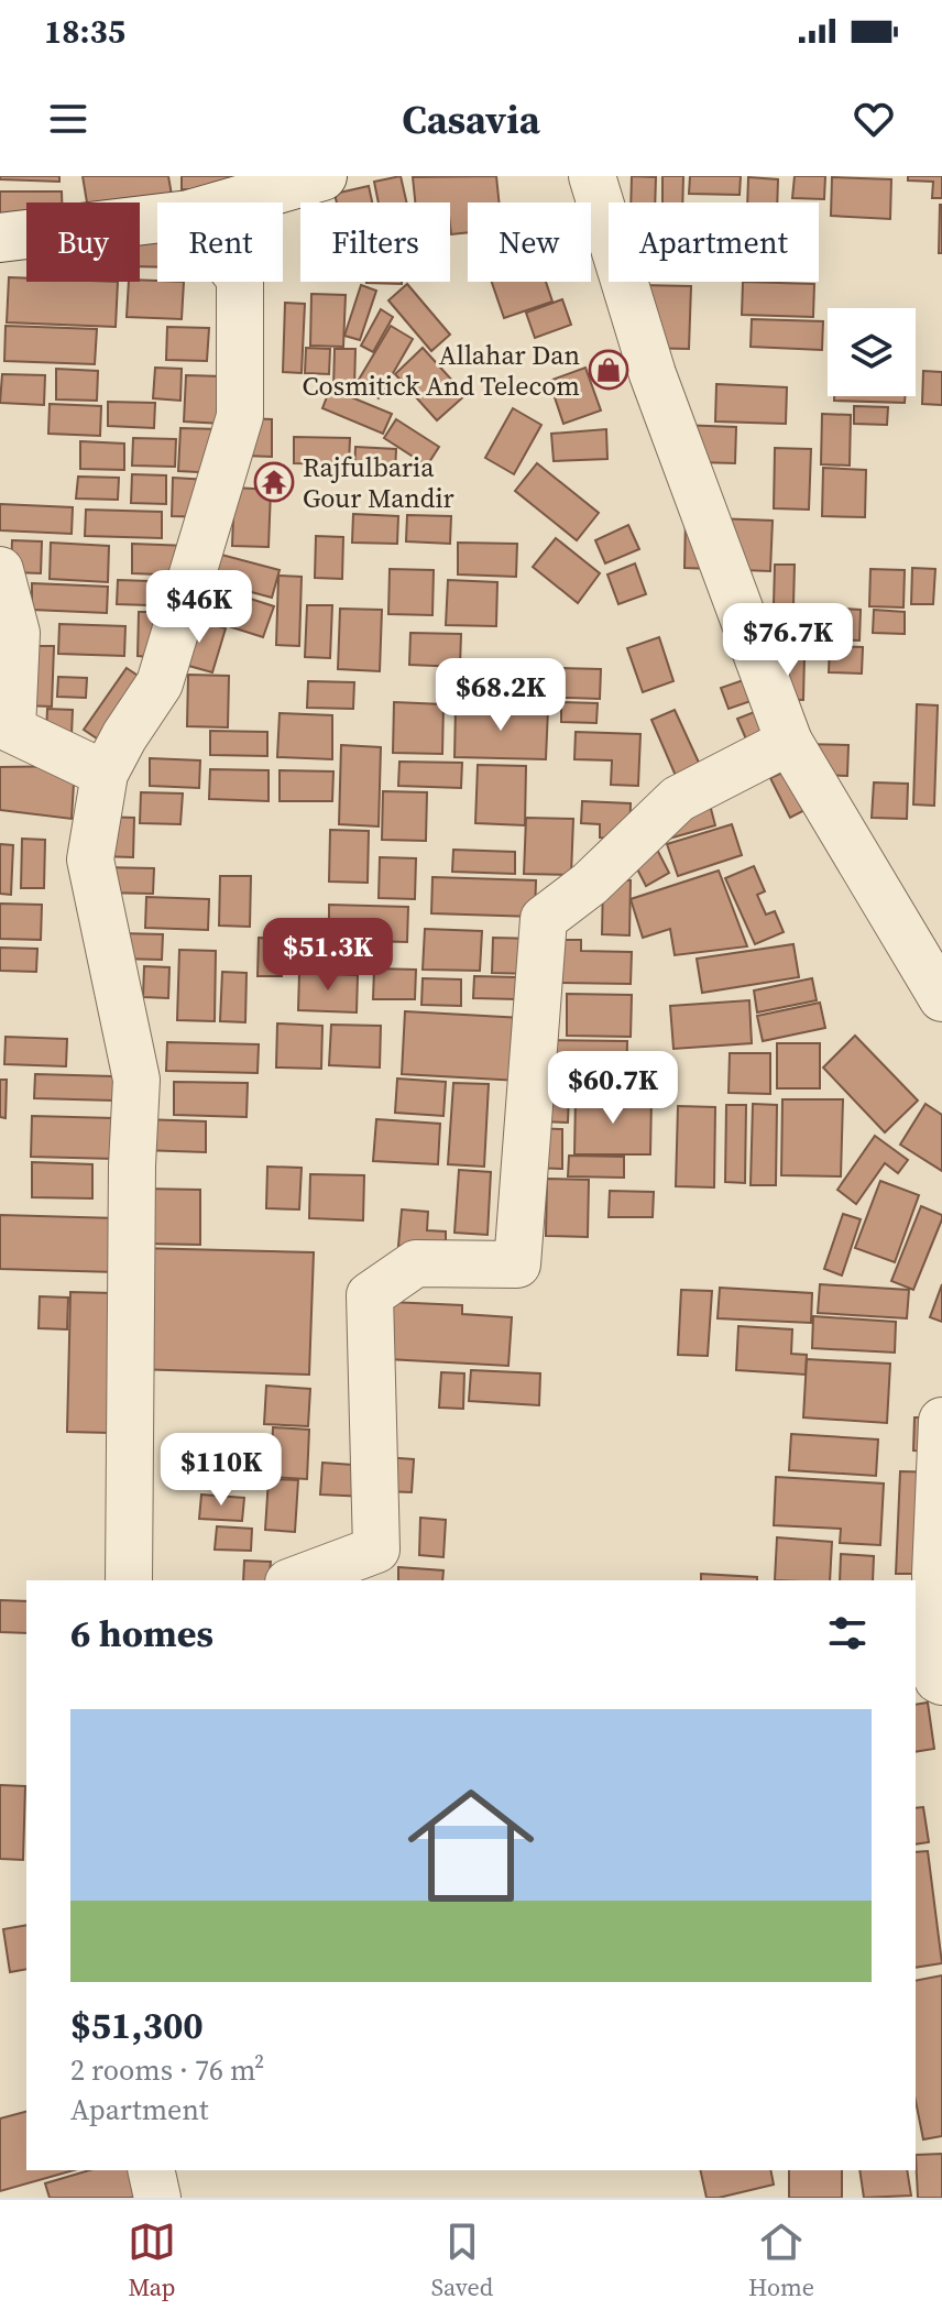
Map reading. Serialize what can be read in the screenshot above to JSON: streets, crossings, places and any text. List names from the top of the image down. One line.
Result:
{"places":{"shop":["Allahar Dan Cosmitick And Telecom"],"temple":["Rajfulbaria Gour Mandir"]},"page":{"status":"18:35","header":"Casavia","chip":["Buy","Rent","Filters","New","Apartment"],"price":["$46K","$76.7K","$68.2K","$51.3K","$60.7K","$110K"],"heading":"6 homes","list":[{"name":"$51,300","note":"2 rooms · 76 m² · Apartment"}],"tabs":["Map","Saved","Home"]}}
